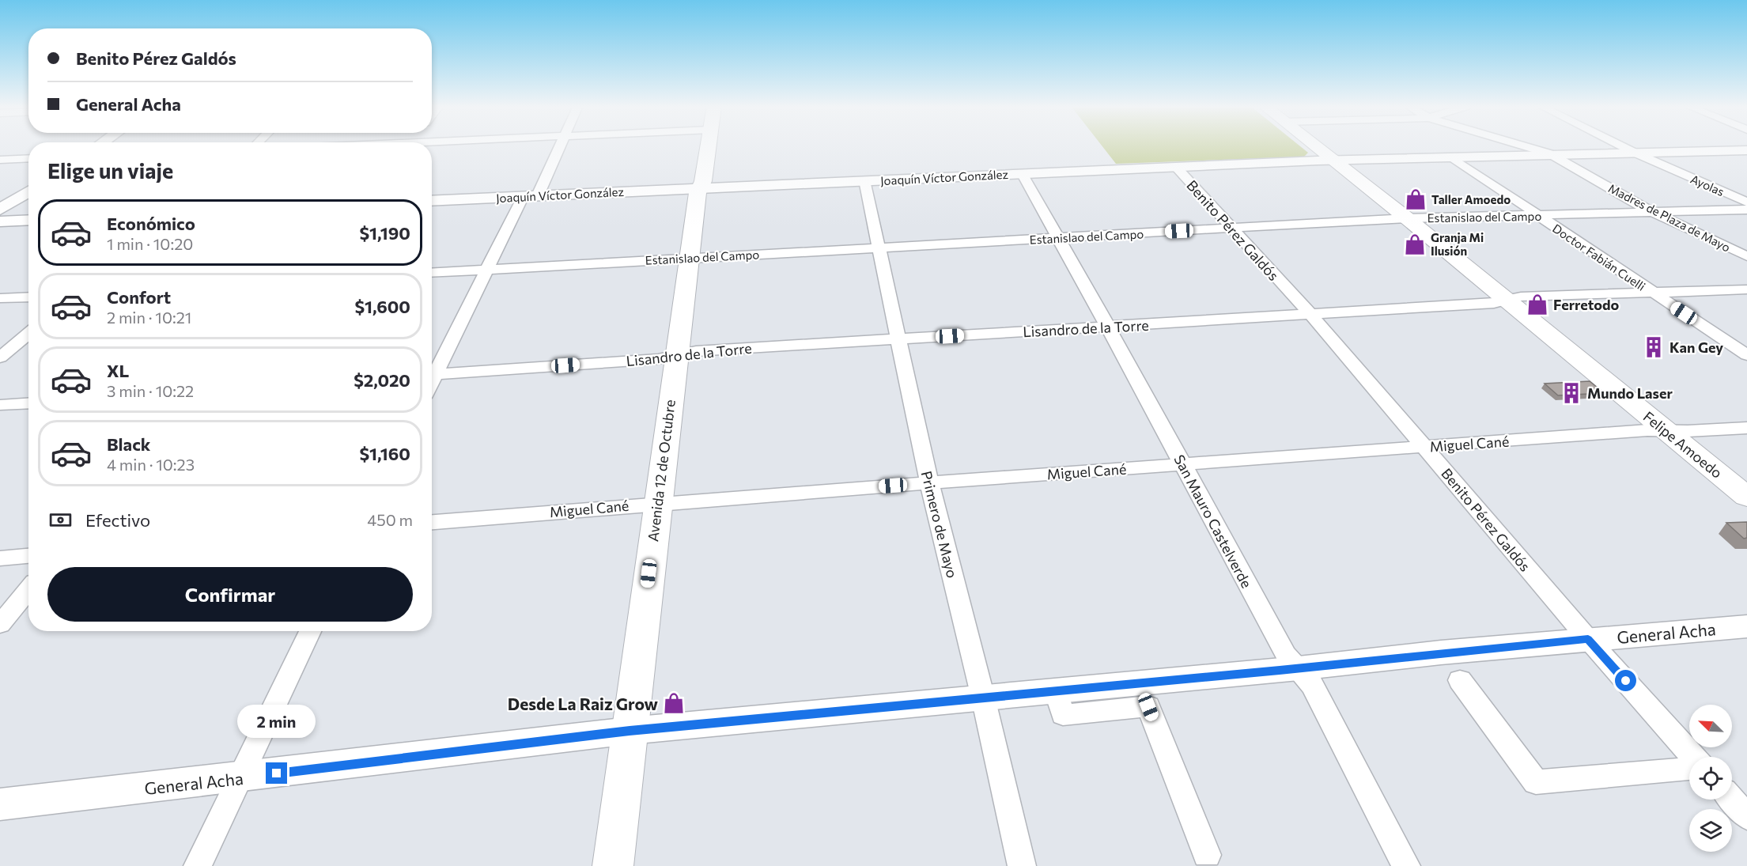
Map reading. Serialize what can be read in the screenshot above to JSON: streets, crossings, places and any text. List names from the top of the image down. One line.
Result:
{"streets":{"main road":["Felipe Amoedo","Avenida 12 de Octubre"],"street":["Joaquín Víctor González","Ayolas","Estanislao del Campo","Madres de Plaza de Mayo","Benito Pérez Galdós","Doctor Fabián Cuelli","Lisandro de la Torre","Miguel Cané","San Mauro Castelverde","Primero de Mayo","General Acha"]},"crossings":[["Joaquín Víctor González","Ayolas"],["Joaquín Víctor González","Madres de Plaza de Mayo"],["Joaquín Víctor González","Benito Pérez Galdós"],["Joaquín Víctor González","Doctor Fabián Cuelli"],["Joaquín Víctor González","Felipe Amoedo"],["Joaquín Víctor González","Avenida 12 de Octubre"],["Joaquín Víctor González","San Mauro Castelverde"],["Joaquín Víctor González","Primero de Mayo"],["Estanislao del Campo","Madres de Plaza de Mayo"],["Estanislao del Campo","Benito Pérez Galdós"],["Estanislao del Campo","Doctor Fabián Cuelli"],["Estanislao del Campo","Felipe Amoedo"],["Estanislao del Campo","Avenida 12 de Octubre"],["Estanislao del Campo","San Mauro Castelverde"],["Estanislao del Campo","Primero de Mayo"],["Benito Pérez Galdós","Lisandro de la Torre"],["Benito Pérez Galdós","Miguel Cané"],["Benito Pérez Galdós","General Acha"],["Doctor Fabián Cuelli","Lisandro de la Torre"],["Lisandro de la Torre","Felipe Amoedo"],["Lisandro de la Torre","Avenida 12 de Octubre"],["Lisandro de la Torre","San Mauro Castelverde"],["Lisandro de la Torre","Primero de Mayo"],["Miguel Cané","Felipe Amoedo"],["Miguel Cané","Avenida 12 de Octubre"],["Miguel Cané","San Mauro Castelverde"],["Miguel Cané","Primero de Mayo"],["Avenida 12 de Octubre","General Acha"],["San Mauro Castelverde","General Acha"],["Primero de Mayo","General Acha"]],"places":{"shop":["Taller Amoedo","Granja Mi Ilusión","Ferretodo","Desde La Raiz Grow"],"building":["Kan Gey","Mundo Laser"]},"north":"top left","page":{"banner":["Benito Pérez Galdós","General Acha"],"heading":"Elige un viaje","list":[{"name":"Económico","note":"1 min · 10:20","value":"$1,190"},{"name":"Confort","note":"2 min · 10:21","value":"$1,600"},{"name":"XL","note":"3 min · 10:22","value":"$2,020"},{"name":"Black","note":"4 min · 10:23","value":"$1,160"}],"pay":["Efectivo","450 m"],"buttons":"Confirmar","bubble":"2 min"}}
